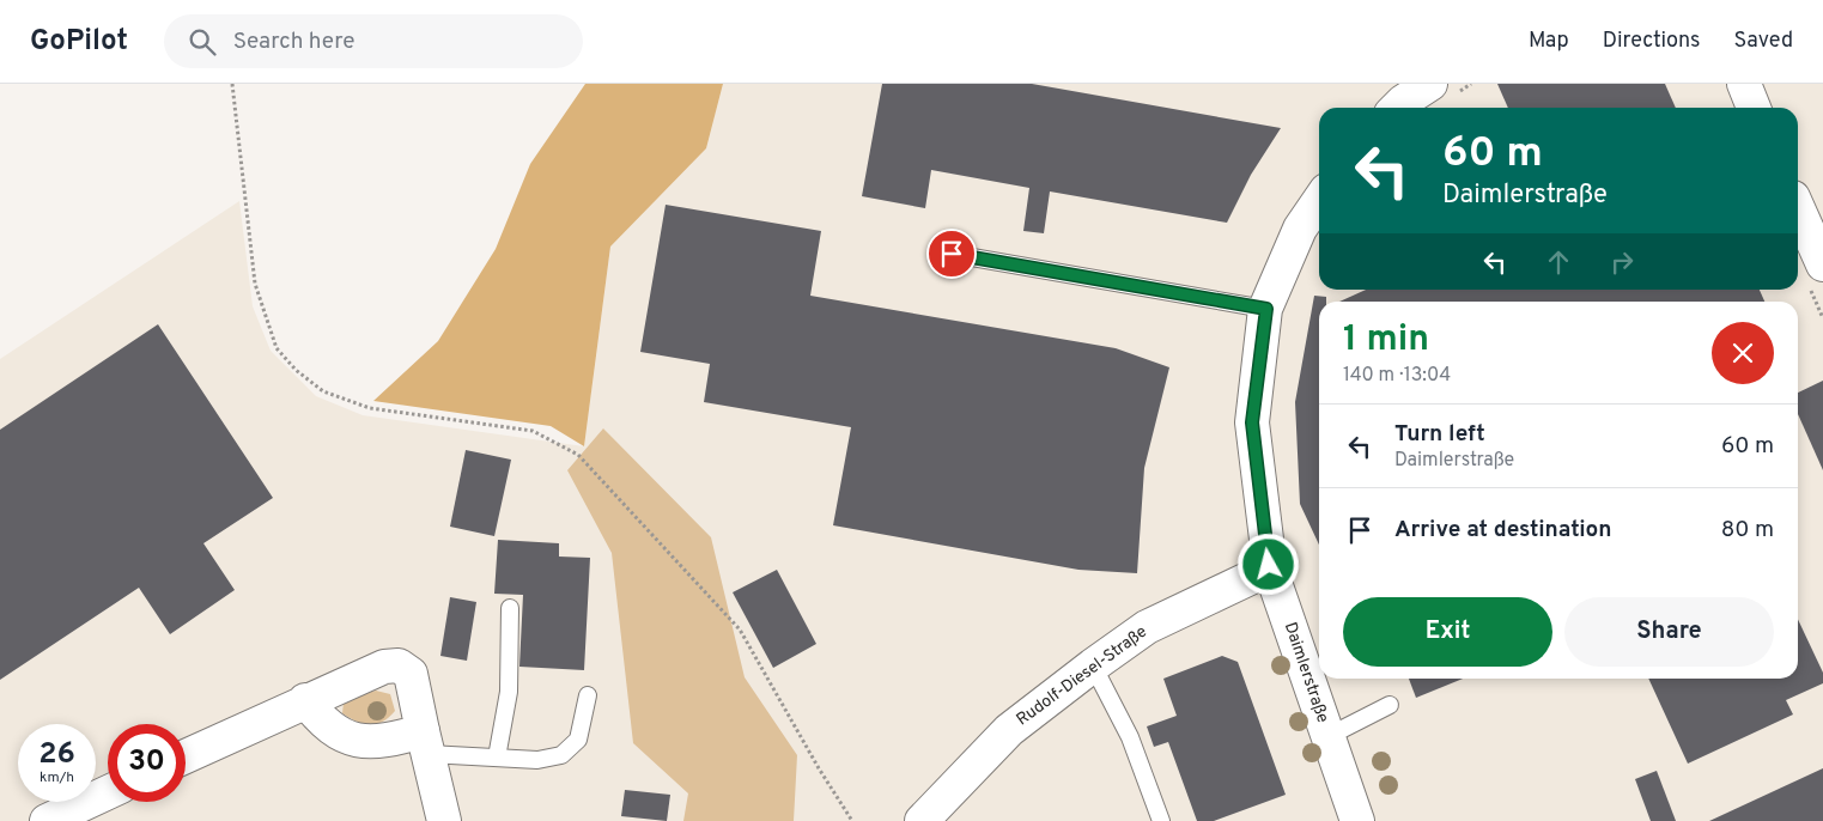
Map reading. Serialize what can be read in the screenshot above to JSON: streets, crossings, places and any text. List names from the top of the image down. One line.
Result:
{"streets":{"street":["Daimlerstraße","Rudolf-Diesel-Straße"]},"crossings":[["Daimlerstraße","Rudolf-Diesel-Straße"]],"page":{"header":"GoPilot","search":"Search here","nav":["Map","Directions","Saved"],"turn":["60 m","Daimlerstraße"],"heading":["1 min","140 m · 13:04"],"list":[{"name":"Turn left","note":"Daimlerstraße","value":"60 m"},{"name":"Arrive at destination","value":"80 m"}],"buttons":["Exit","Share"],"speed":"26 km/h","limit":"30"}}
